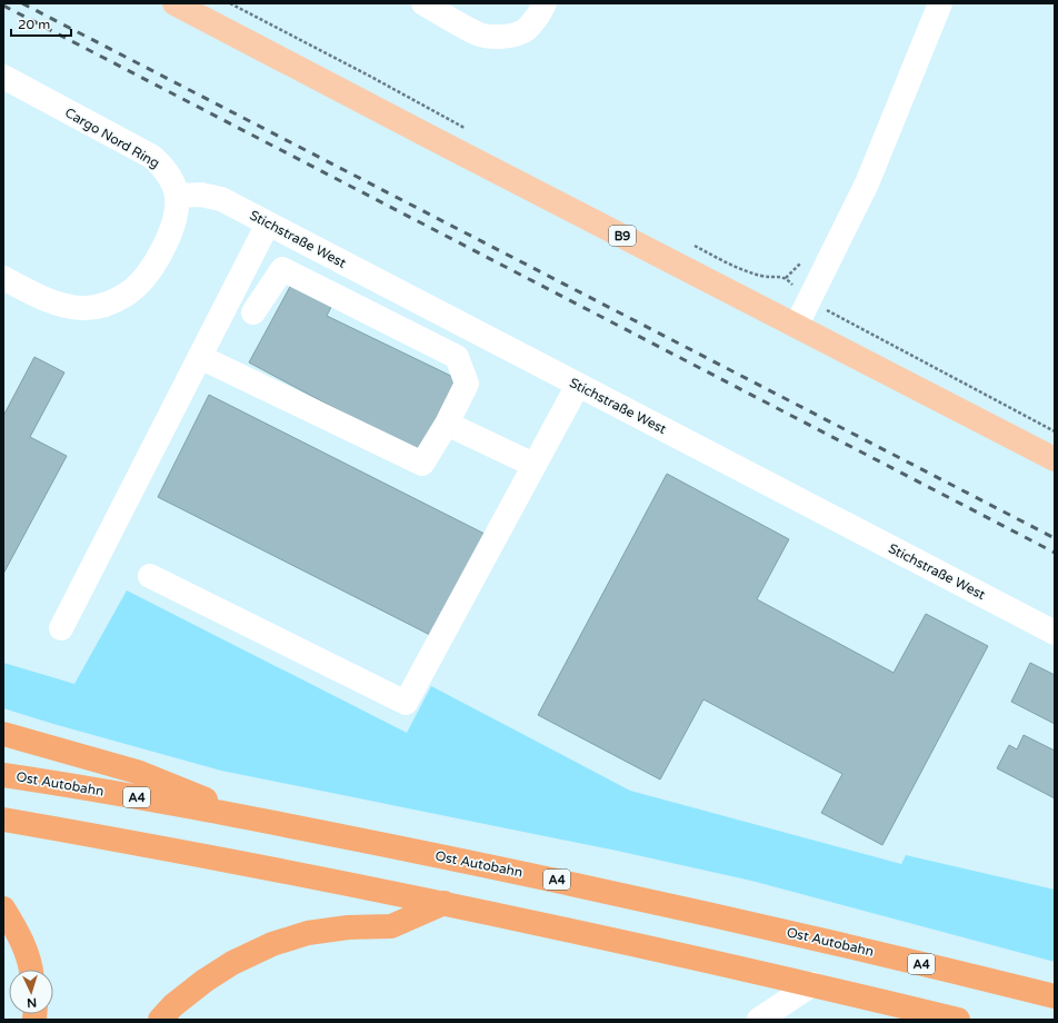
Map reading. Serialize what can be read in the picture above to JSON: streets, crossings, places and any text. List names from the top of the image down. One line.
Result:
{"streets":{"highway":["Ost Autobahn","A4"],"main road":["B9"],"street":["Cargo Nord Ring","Stichstraße West"]},"crossings":[["Cargo Nord Ring","Stichstraße West"]],"scale_bar":"20 m","north":"bottom"}
